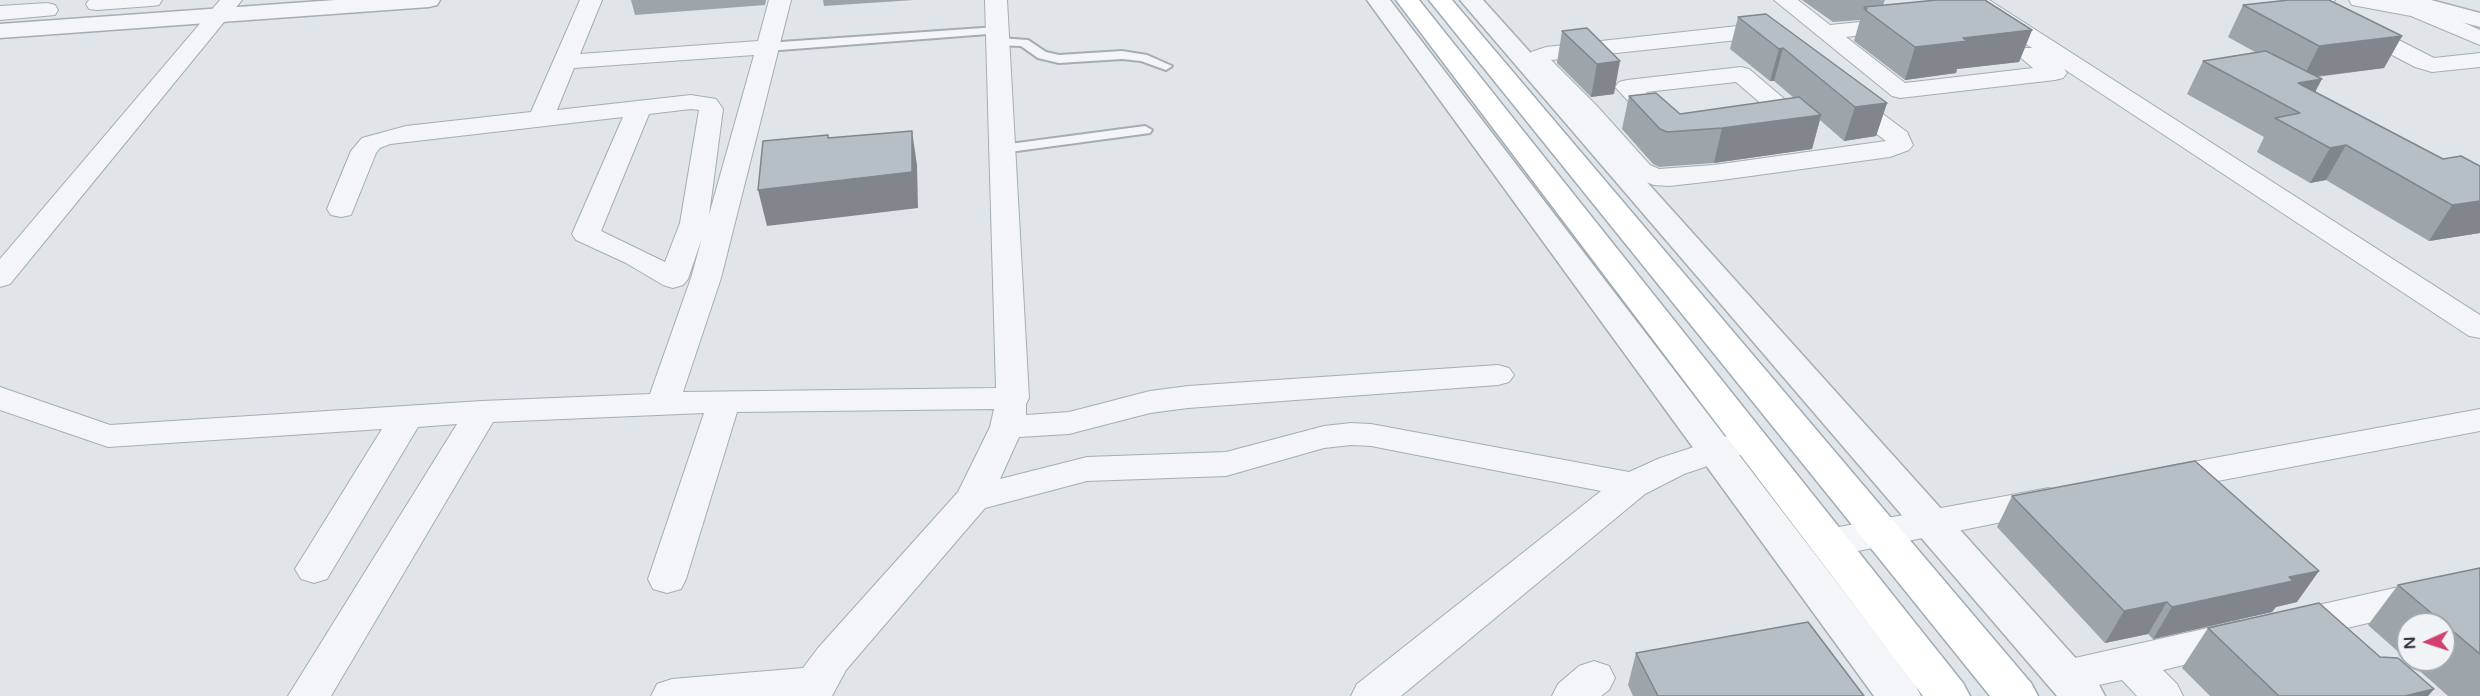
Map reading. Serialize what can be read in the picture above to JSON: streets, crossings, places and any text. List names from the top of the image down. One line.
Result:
{"north":"left"}
